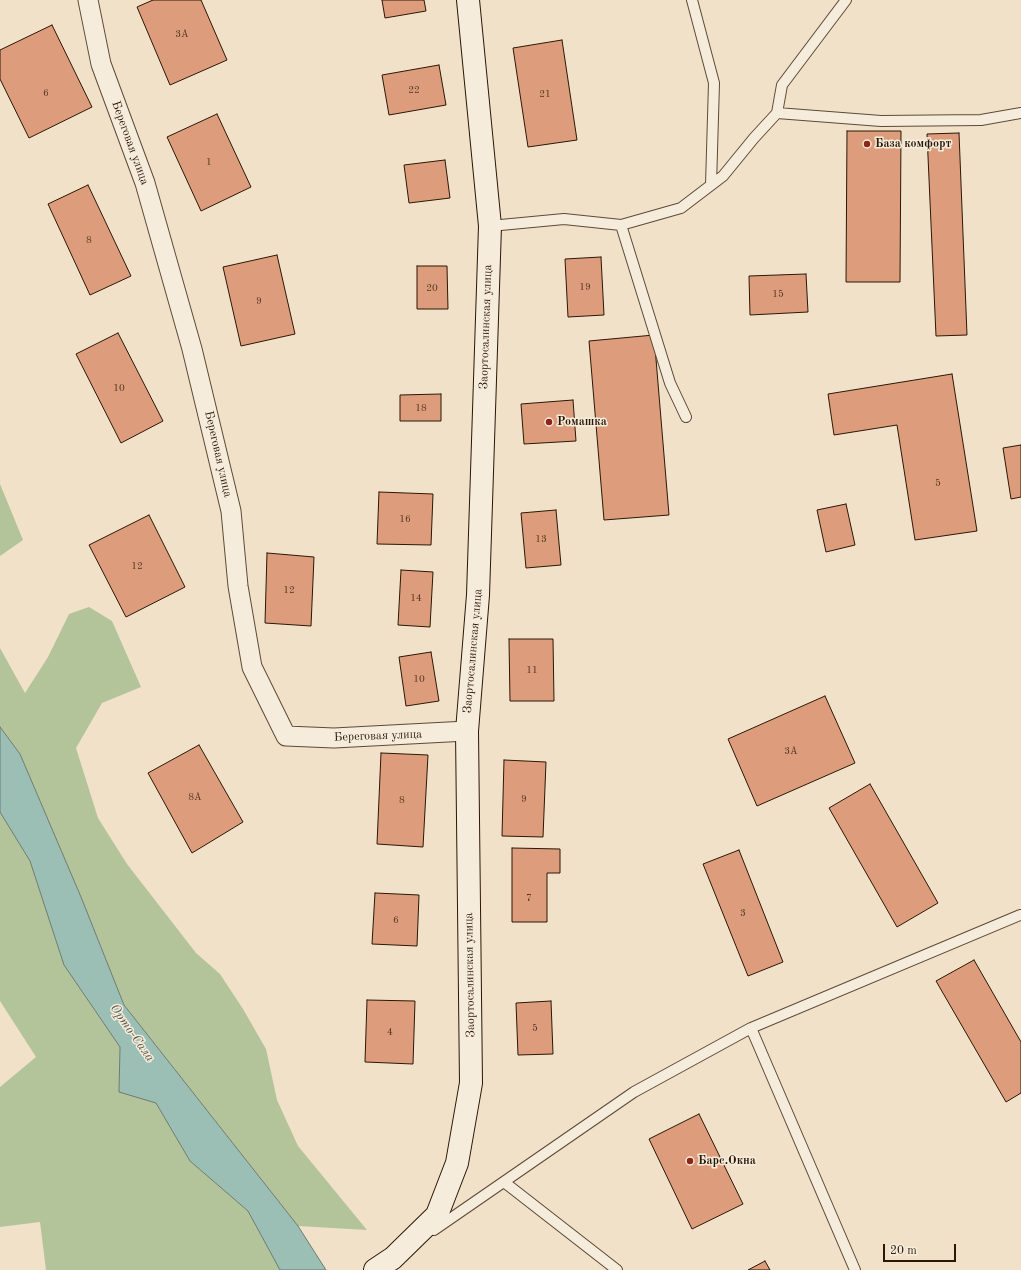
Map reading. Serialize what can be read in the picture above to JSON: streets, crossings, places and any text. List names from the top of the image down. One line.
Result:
{"streets":{"street":["Береговая улица","Заортосалинская улица"]},"crossings":[["Береговая улица","Заортосалинская улица"]],"water":["Орто-Сала"],"places":["База комфорт","Ромашка","Барс.Окна"],"house_numbers":["3А","22","6","21","1","8","19","20","15","9","10","18","5","16","13","12","12","14","11","10","3А","8А","9","8","7","3","6","5","4"],"scale_bar":"20 m"}
